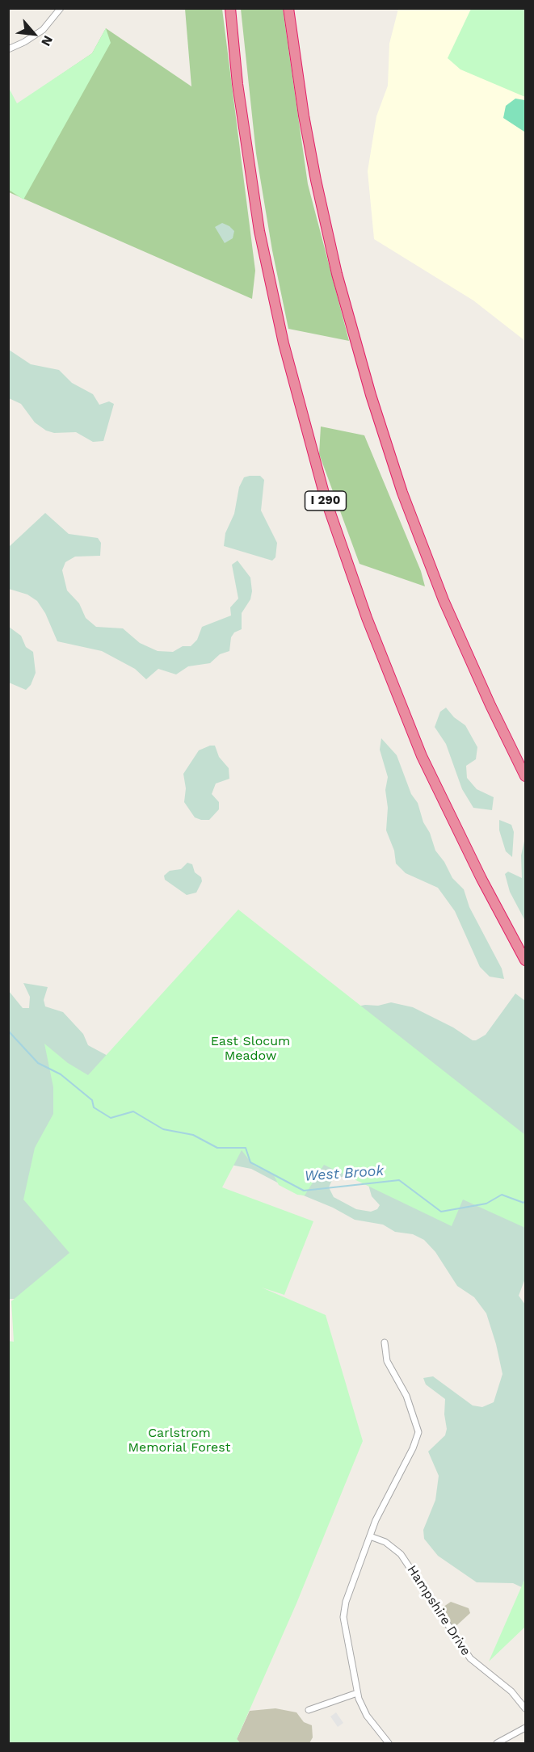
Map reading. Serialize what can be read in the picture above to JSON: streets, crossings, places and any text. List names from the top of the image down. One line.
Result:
{"streets":{"highway":["I 290"],"street":["Hampshire Drive"]},"water":["West Brook"],"parks":["East Slocum Meadow","Carlstrom Memorial Forest"],"north":"bottom right"}
